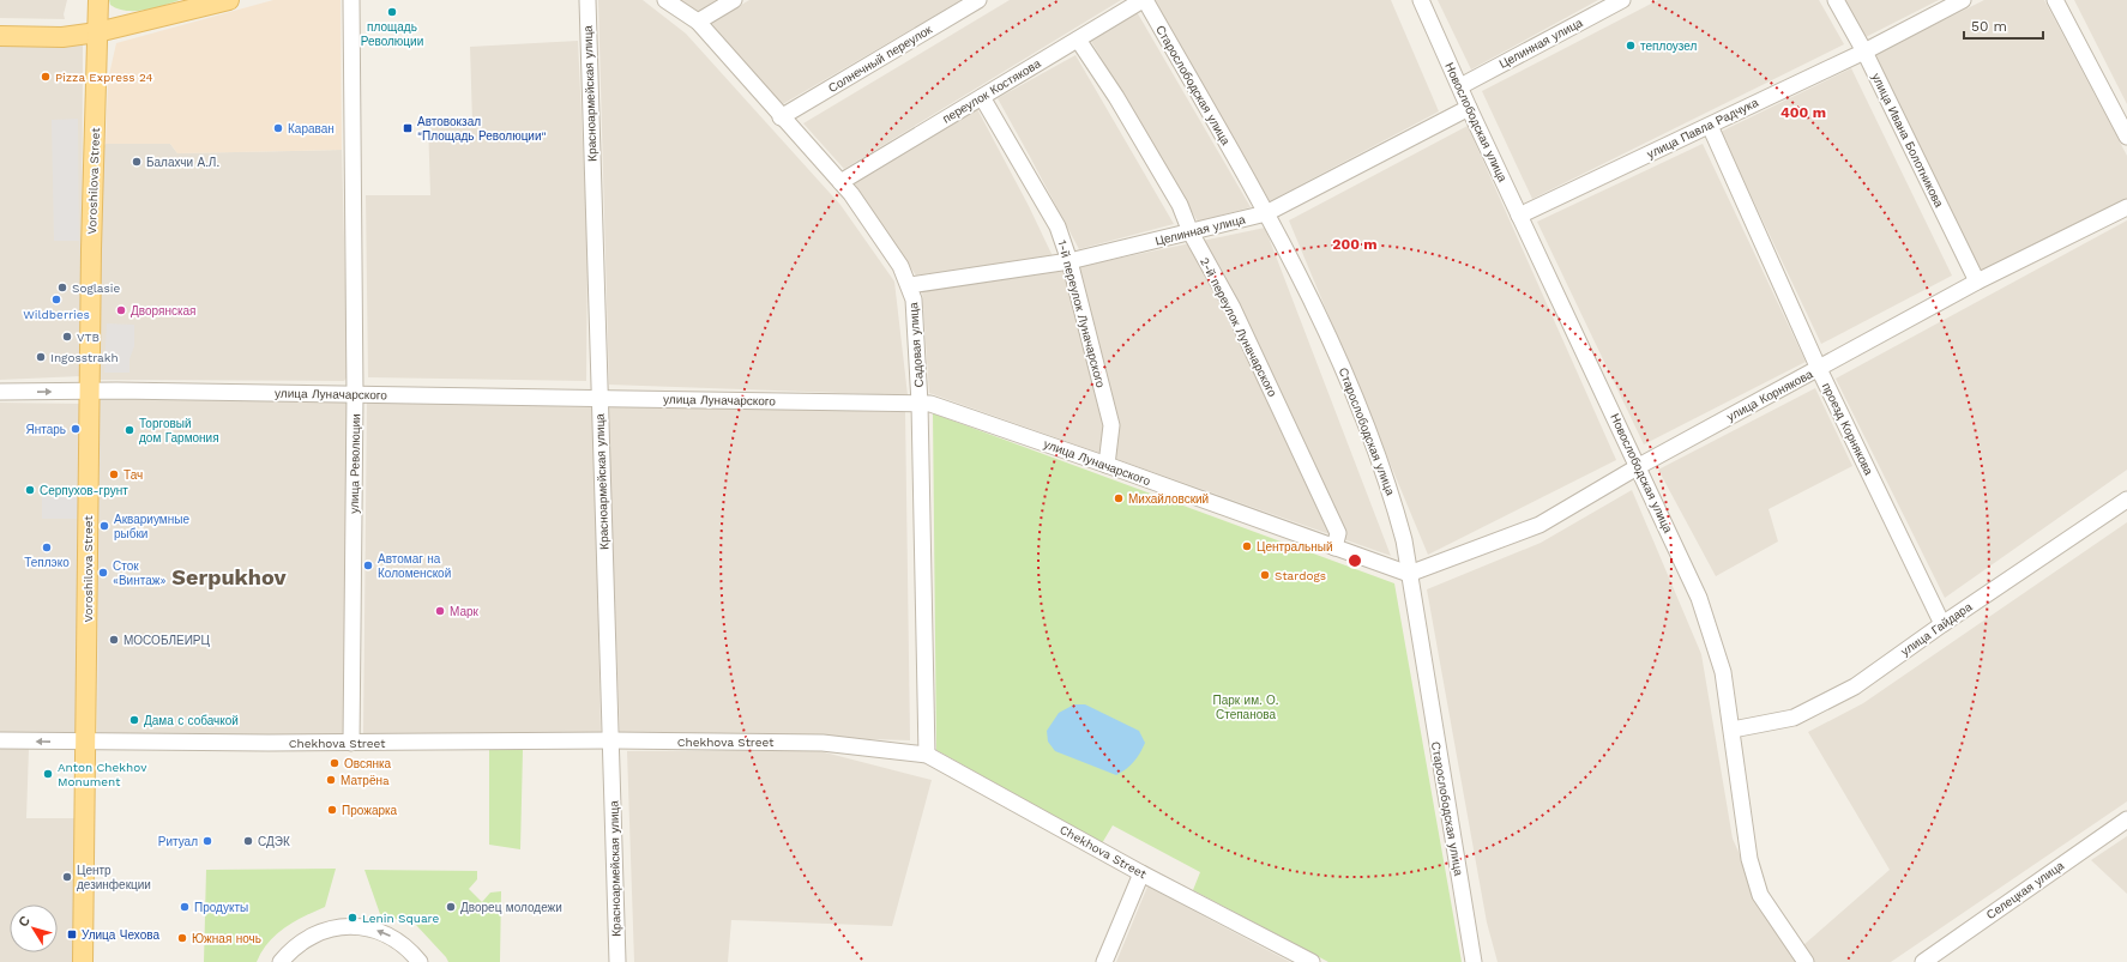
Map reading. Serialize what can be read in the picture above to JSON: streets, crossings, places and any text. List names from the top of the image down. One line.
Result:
{"streets":{"main road":["Voroshilova Street"],"street":["Целинная улица","Солнечный переулок","Старослободская улица","переулок Костякова","Красноармейская улица","Новослободская улица","улица Павла Радчука","улица Ивана Болотникова","1-й переулок Луначарского","2-й переулок Луначарского","Садовая улица","улица Луначарского","улица Корнякова","проезд Корнякова","улица Революции","улица Гайдара","Chekhova Street","Селецкая улица"]},"crossings":[["Целинная улица","Старослободская улица"],["Целинная улица","Новослободская улица"],["Целинная улица","1-й переулок Луначарского"],["Целинная улица","2-й переулок Луначарского"],["Целинная улица","Садовая улица"],["Солнечный переулок","Садовая улица"],["Старослободская улица","переулок Костякова"],["Старослободская улица","улица Луначарского"],["Старослободская улица","улица Корнякова"],["переулок Костякова","1-й переулок Луначарского"],["переулок Костякова","2-й переулок Луначарского"],["переулок Костякова","Садовая улица"],["Красноармейская улица","улица Луначарского"],["Красноармейская улица","Chekhova Street"],["Новослободская улица","улица Павла Радчука"],["Новослободская улица","улица Корнякова"],["Новослободская улица","улица Гайдара"],["улица Павла Радчука","улица Ивана Болотникова"],["улица Павла Радчука","проезд Корнякова"],["улица Ивана Болотникова","улица Корнякова"],["Voroshilova Street","улица Луначарского"],["Voroshilova Street","Chekhova Street"],["1-й переулок Луначарского","улица Луначарского"],["2-й переулок Луначарского","улица Луначарского"],["Садовая улица","улица Луначарского"],["Садовая улица","Chekhova Street"],["улица Луначарского","улица Корнякова"],["улица Луначарского","улица Революции"],["улица Корнякова","проезд Корнякова"],["проезд Корнякова","улица Гайдара"],["улица Революции","Chekhova Street"]],"districts":["Serpukhov"],"parks":["Парк им. О. Степанова"],"places":{"other":["площадь Революции","теплоузел","Pizza Express 24","Караван","Балахчи А.Л.","Soglasie","Wildberries","Дворянская","VTB","Ingosstrakh","Янтарь","Торговый дом Гармония","Тач","Серпухов-грунт","Михайловский","Аквариумные рыбки","Центральный","Теплэко","Автомаг на Коломенской","Сток «Винтаж»","Stardogs","Марк","МОСОБЛЕИРЦ","Дама с собачкой","Овсянка","Anton Chekhov Monument","Матрёнa","Прожарка","Ритуал","СДЭК","Центр дезинфекции","Продукты","Дворец молодежи","Lenin Square","Южная ночь"],"transit":["Автовокзал \"Площадь Революции\"","Улица Чехова"]},"scale_bar":"50 m","north":"top left","rings":["400 m","200 m"]}
